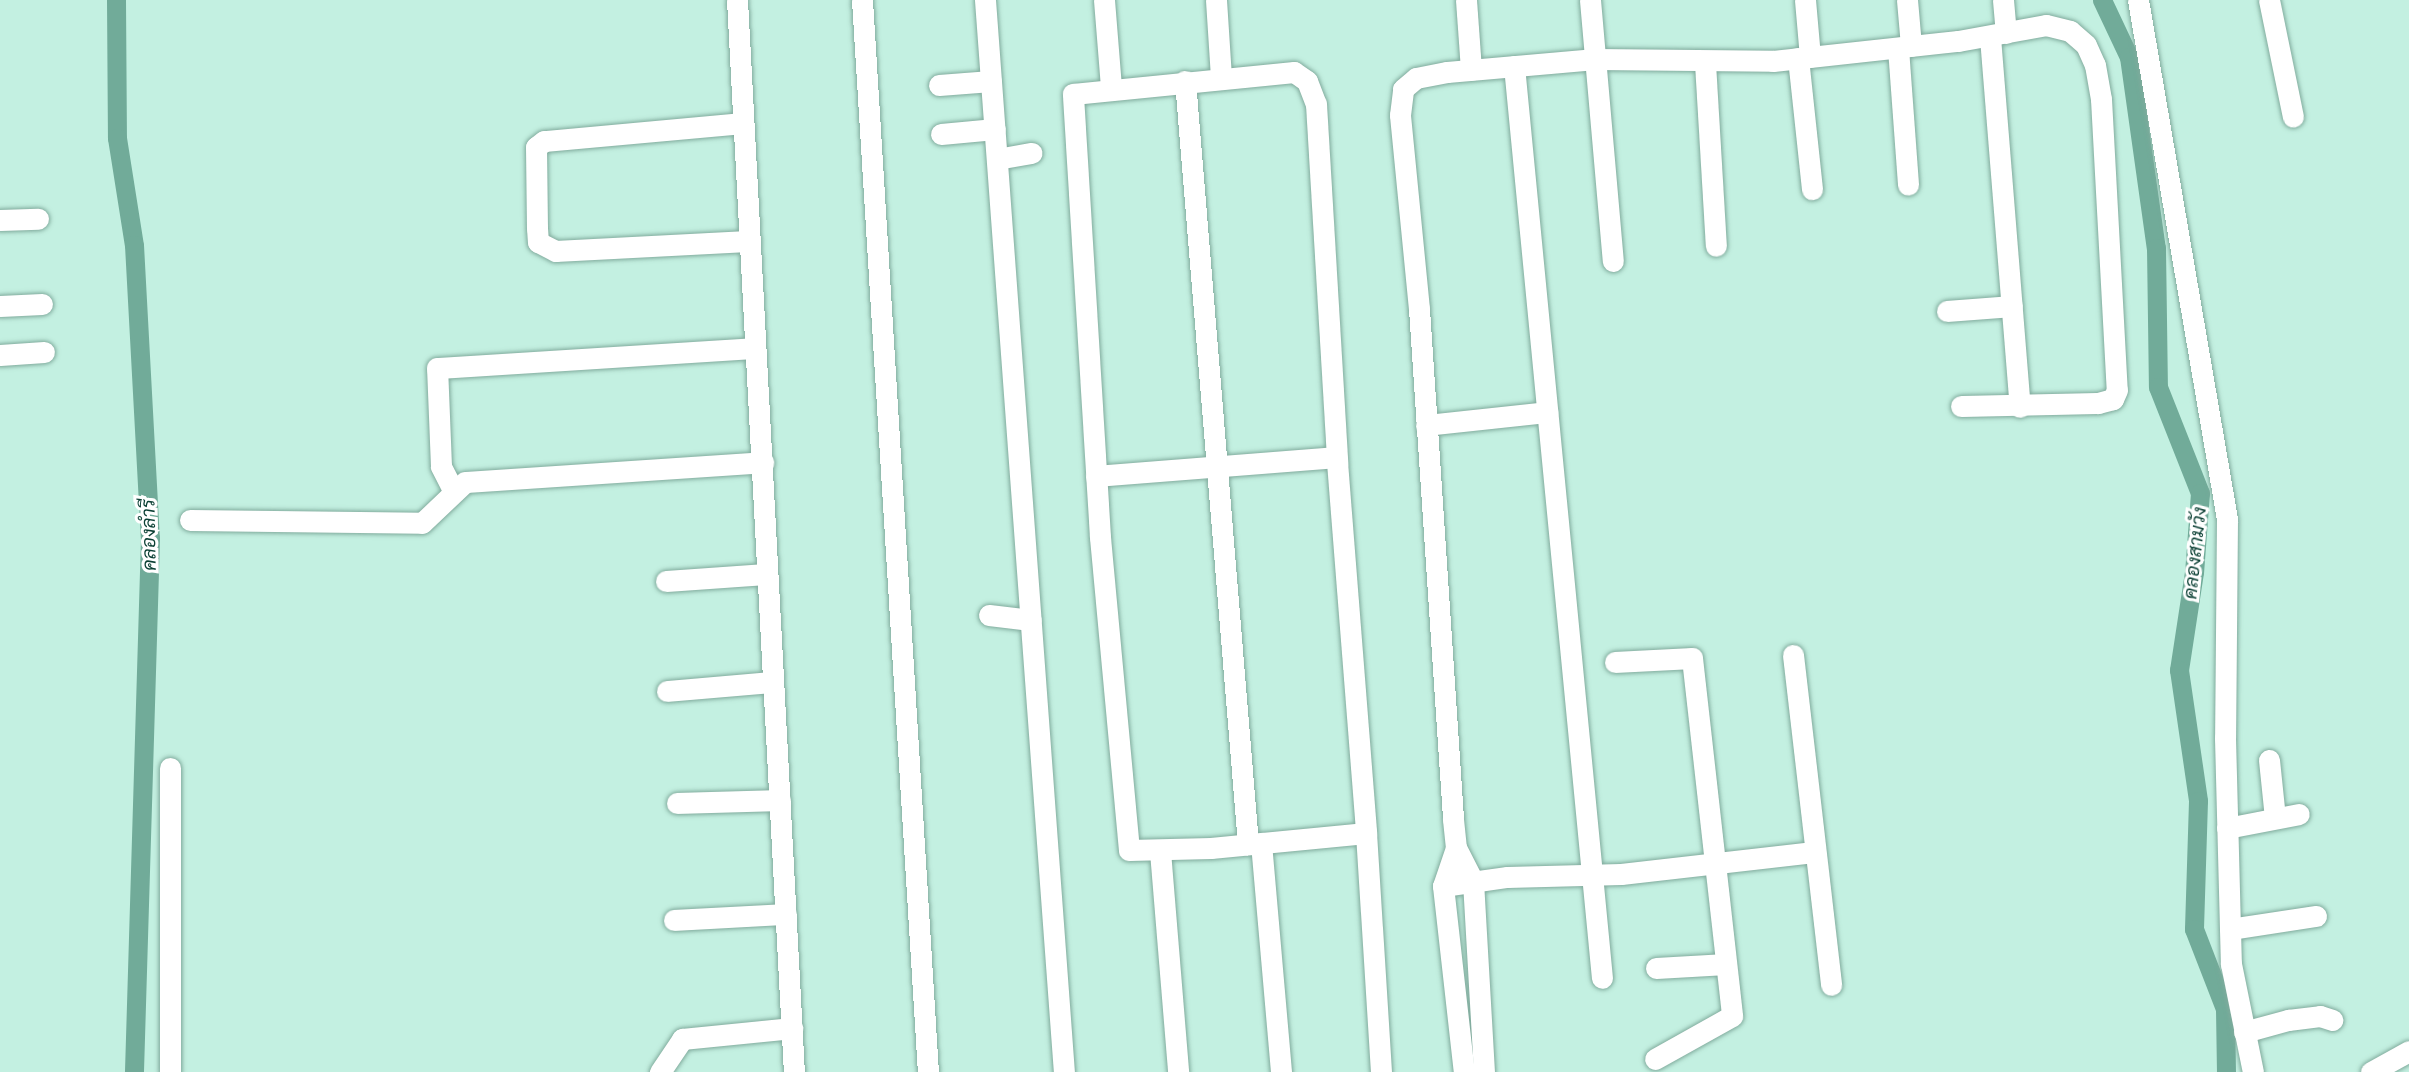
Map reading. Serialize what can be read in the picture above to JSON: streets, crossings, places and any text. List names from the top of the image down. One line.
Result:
{"water":["คลองลำรี","คลองสามวัง"]}
